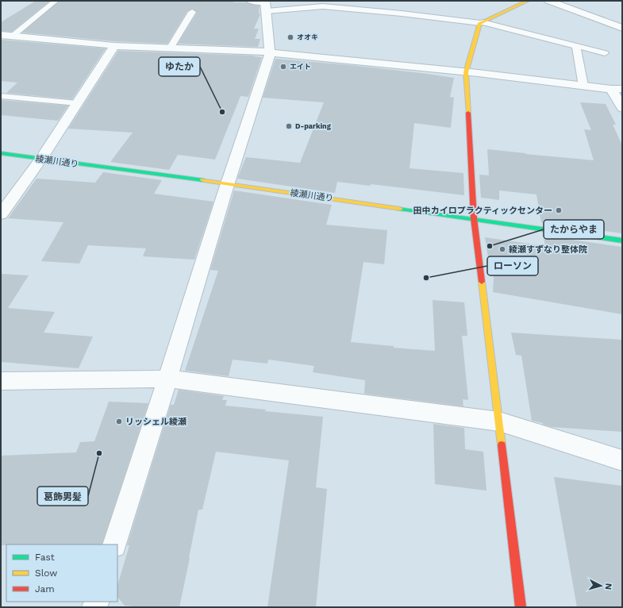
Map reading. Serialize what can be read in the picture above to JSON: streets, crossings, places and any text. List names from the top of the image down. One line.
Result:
{"streets":{"street":["綾瀬川通り"]},"places":["オオキ","エイト","ゆたか","D-parking","田中カイロプラクティックセンター","たからやま","綾瀬すずなり整体院","ローソン","リッシェル綾瀬","葛飾男髪"],"legend":["Fast","Slow","Jam"],"north":"right"}
